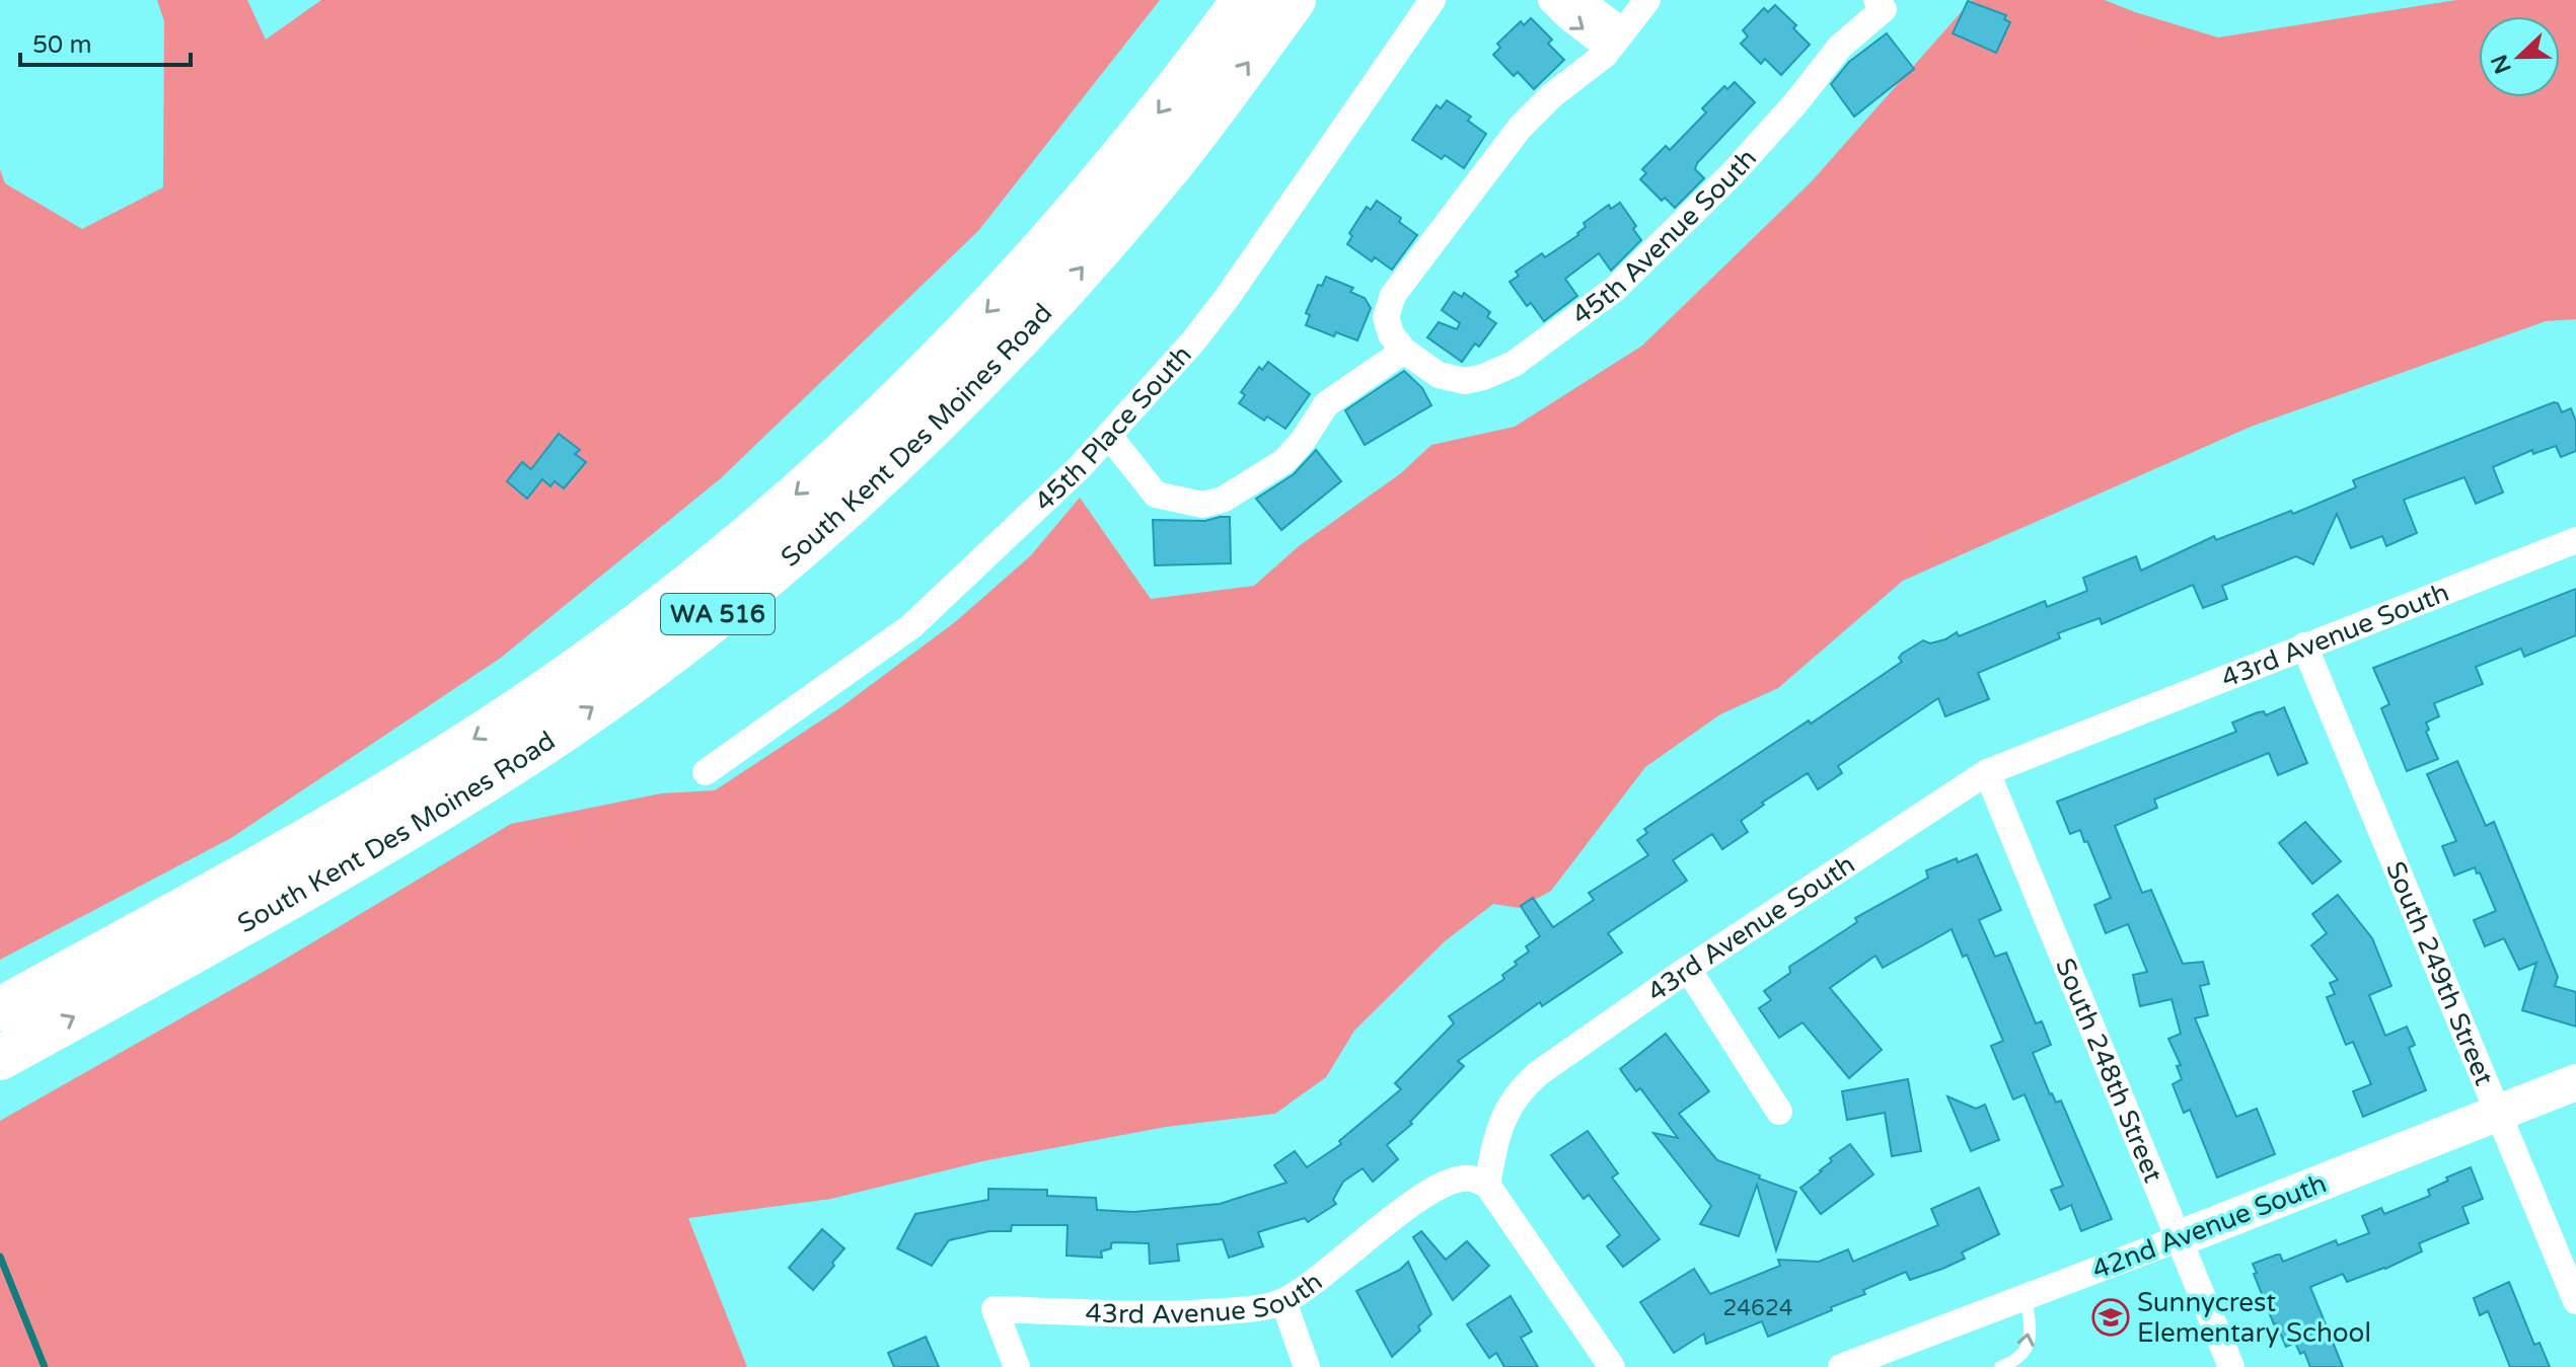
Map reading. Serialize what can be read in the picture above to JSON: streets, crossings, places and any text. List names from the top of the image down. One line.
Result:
{"streets":{"highway":["South Kent Des Moines Road","WA 516"],"street":["45th Avenue South","45th Place South","43rd Avenue South","South 249th Street","South 248th Street","42nd Avenue South"]},"crossings":[["43rd Avenue South","South 249th Street"],["43rd Avenue South","South 248th Street"],["South 249th Street","42nd Avenue South"],["South 248th Street","42nd Avenue South"]],"places":{"school or university":["Sunnycrest Elementary School"]},"house_numbers":["24624"],"scale_bar":"50 m","north":"left"}
